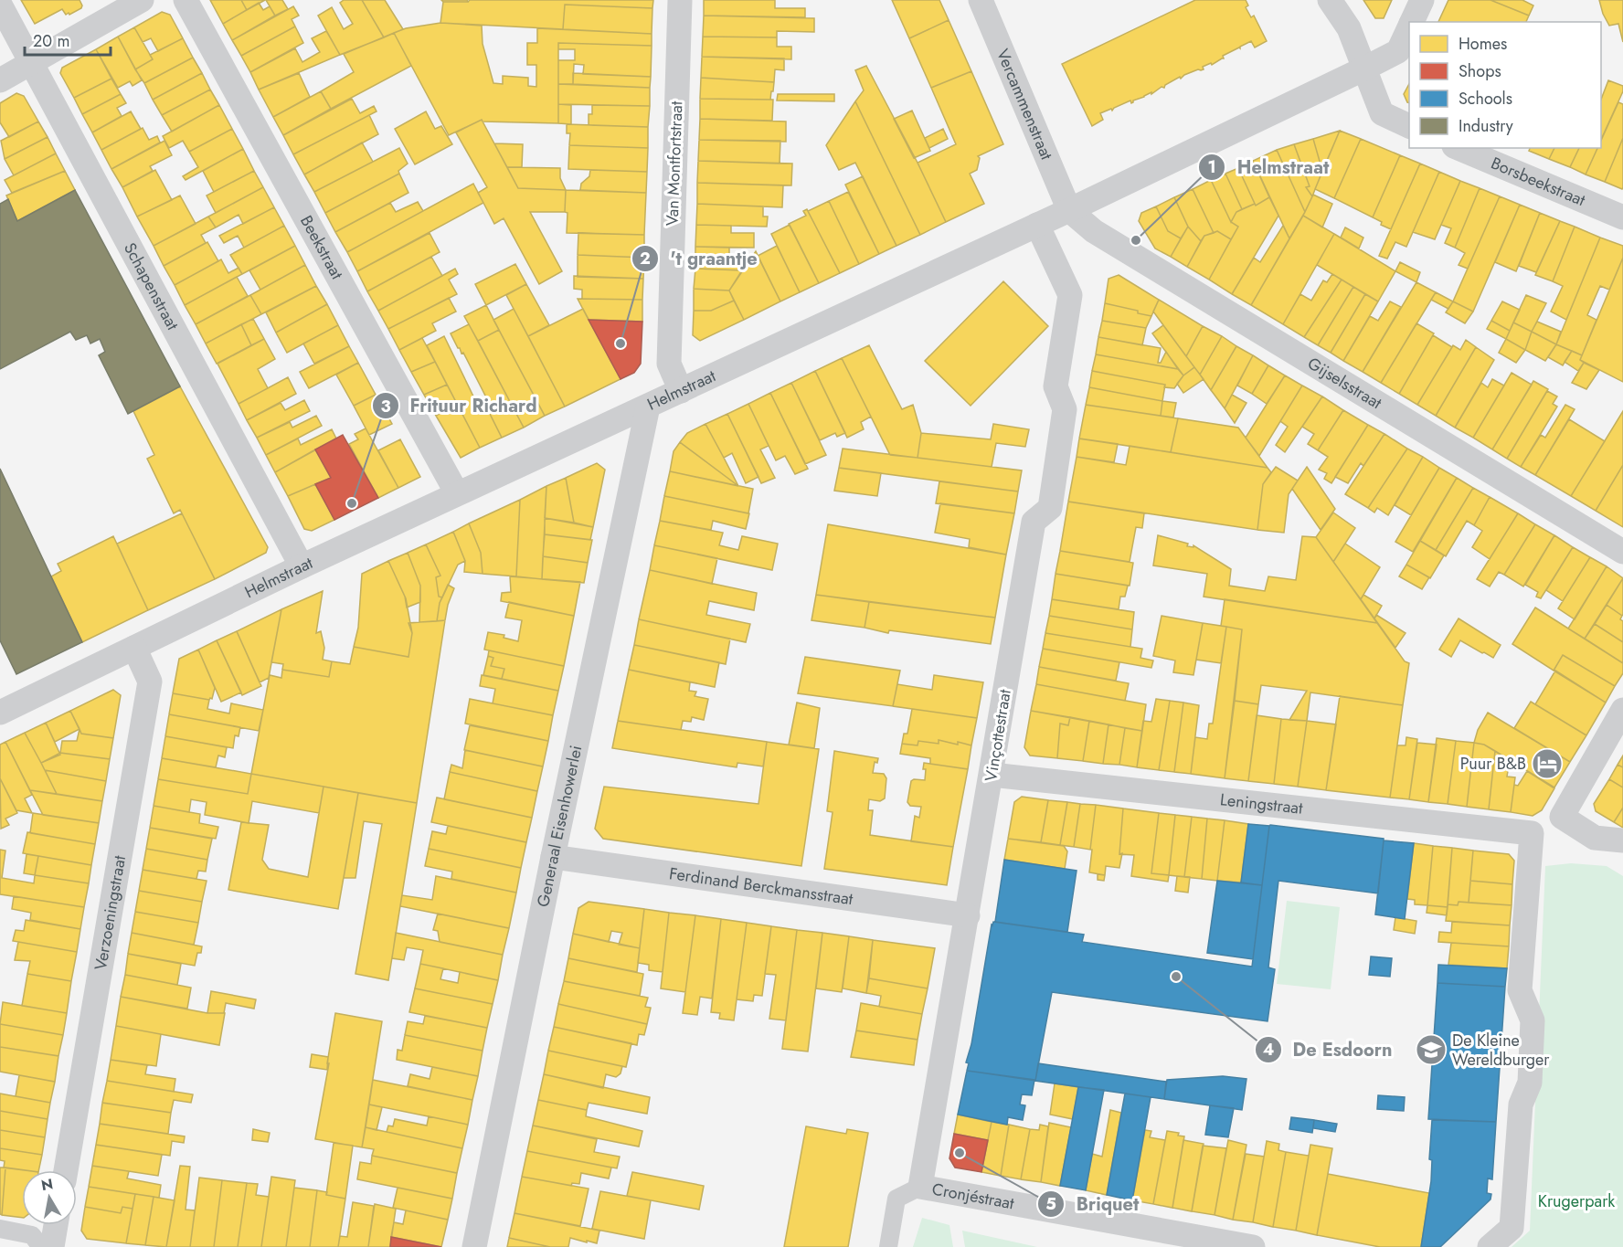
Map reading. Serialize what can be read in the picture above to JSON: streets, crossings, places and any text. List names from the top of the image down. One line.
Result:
{"streets":{"street":["Vercammenstraat","Van Montfortstraat","Borsbeekstraat","Beekstraat","Schapenstraat","Gijselsstraat","Helmstraat","Vinçottestraat","Leningstraat","Generaal Eisenhowerlei","Ferdinand Berckmansstraat","Verzoeningstraat","Cronjéstraat"]},"crossings":[["Vercammenstraat","Gijselsstraat"],["Vercammenstraat","Helmstraat"],["Van Montfortstraat","Helmstraat"],["Beekstraat","Helmstraat"],["Schapenstraat","Helmstraat"],["Gijselsstraat","Helmstraat"],["Helmstraat","Vinçottestraat"],["Helmstraat","Generaal Eisenhowerlei"],["Helmstraat","Verzoeningstraat"],["Vinçottestraat","Leningstraat"],["Vinçottestraat","Ferdinand Berckmansstraat"],["Vinçottestraat","Cronjéstraat"],["Generaal Eisenhowerlei","Ferdinand Berckmansstraat"]],"parks":["Krugerpark"],"places":{"other":["Helmstraat","'t graantje","Frituur Richard","De Esdoorn","Briquet"],"hotel":["Puur B&B"],"school or university":["De Kleine Wereldburger"]},"legend":["Homes","Shops","Schools","Industry"],"scale_bar":"20 m","north":"top"}
